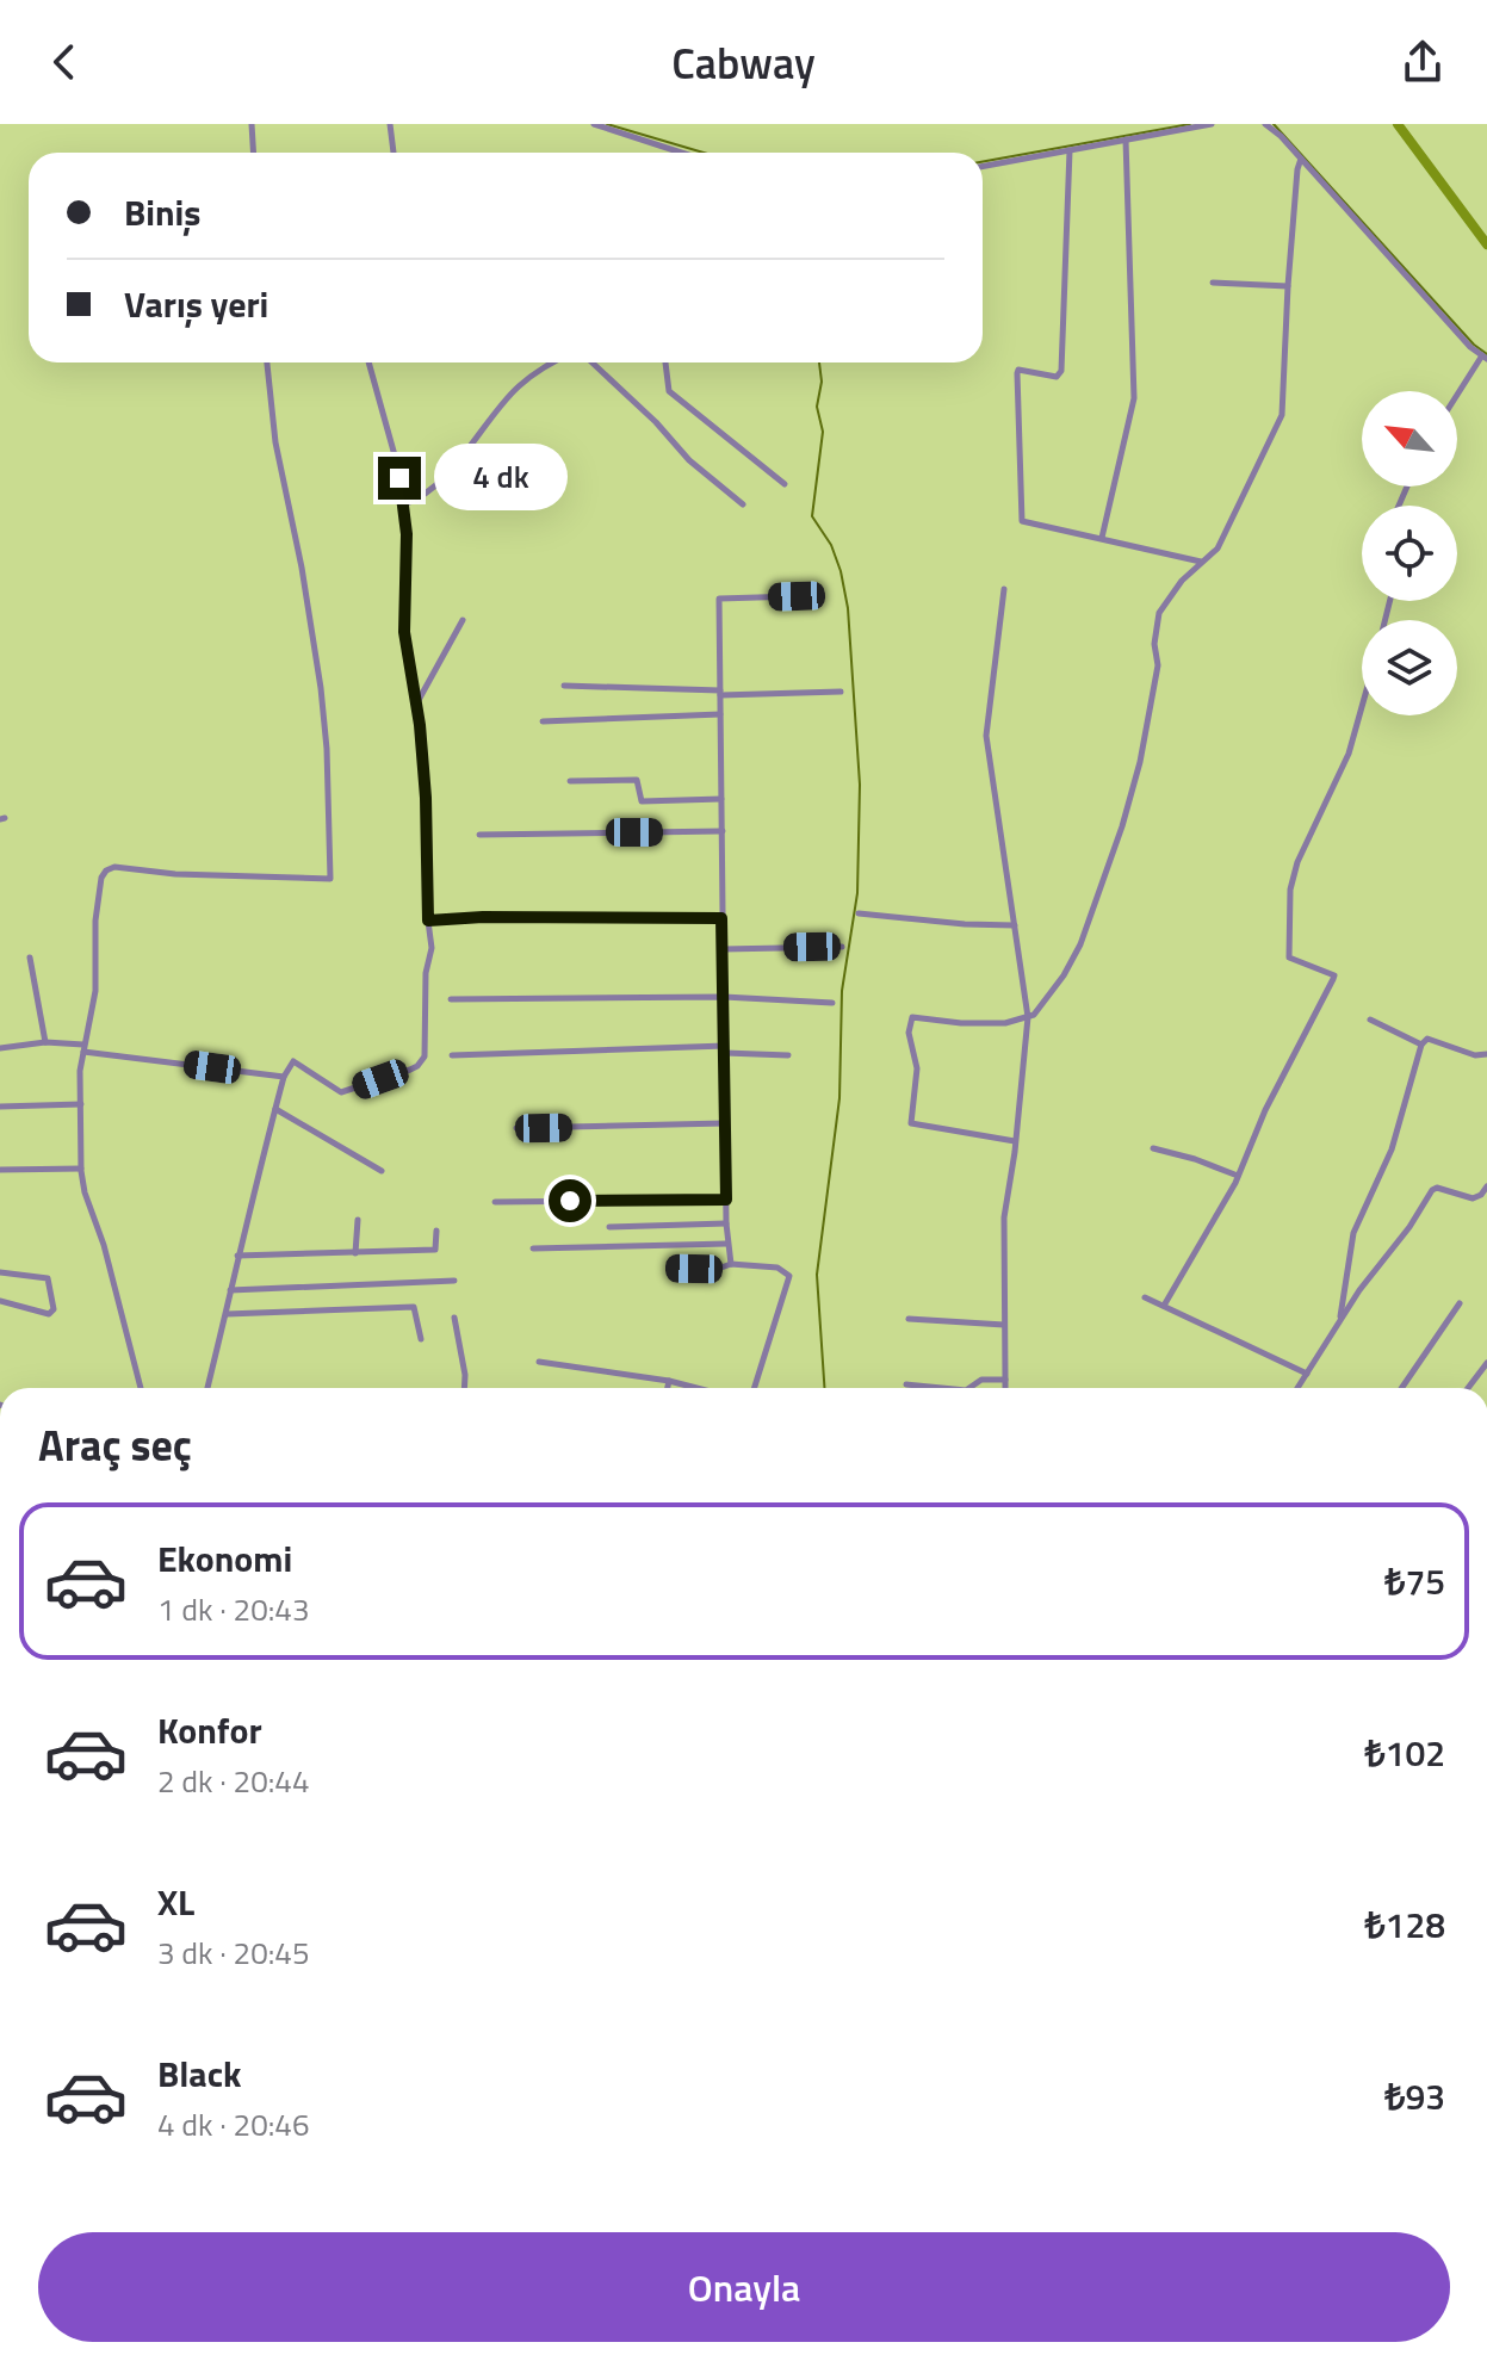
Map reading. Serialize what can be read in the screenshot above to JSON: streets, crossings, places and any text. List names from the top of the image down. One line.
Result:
{"north":"top left","page":{"header":"Cabway","banner":["Biniş","Varış yeri"],"bubble":"4 dk","heading":"Araç seç","list":[{"name":"Ekonomi","note":"1 dk · 20:43","value":"₺75"},{"name":"Konfor","note":"2 dk · 20:44","value":"₺102"},{"name":"XL","note":"3 dk · 20:45","value":"₺128"},{"name":"Black","note":"4 dk · 20:46","value":"₺93"}],"buttons":"Onayla"}}
